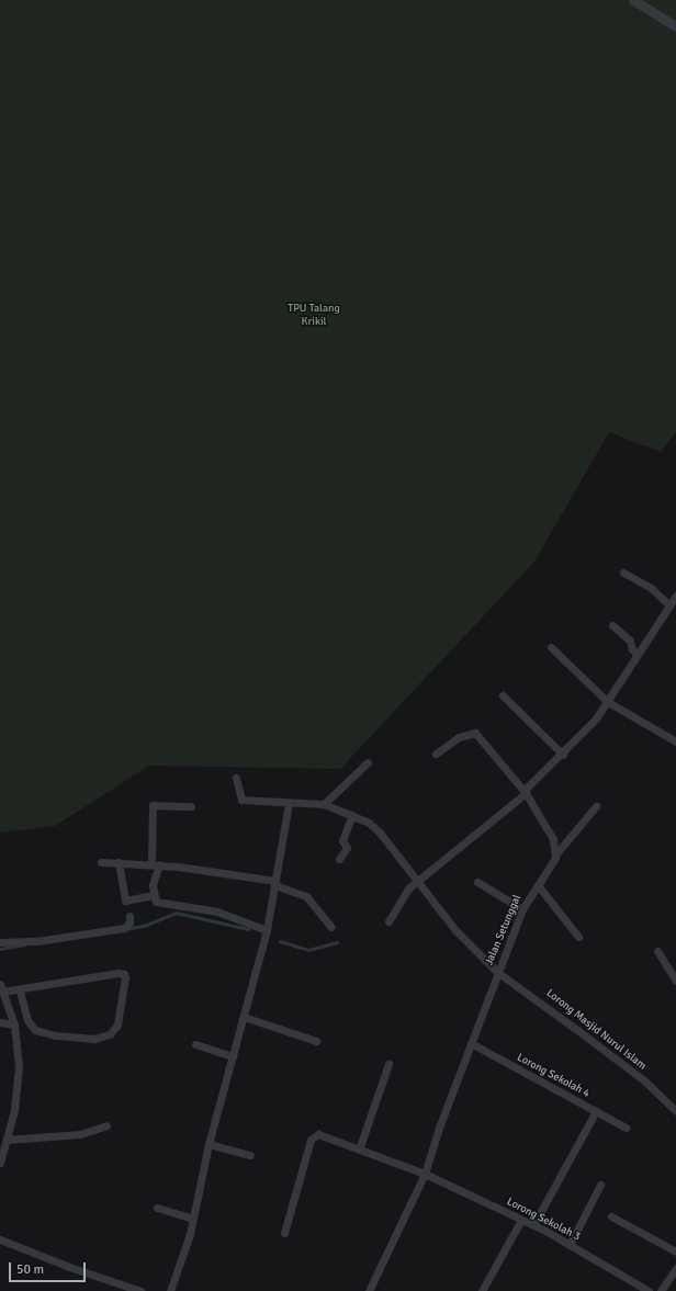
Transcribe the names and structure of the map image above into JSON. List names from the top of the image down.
{
  "streets": {
    "street": [
      "Jalan Setunggal",
      "Lorong Masjid Nurul Islam",
      "Lorong Sekolah 4",
      "Lorong Sekolah 3"
    ]
  },
  "crossings": [
    ["Jalan Setunggal", "Lorong Masjid Nurul Islam"],
    ["Jalan Setunggal", "Lorong Sekolah 4"],
    ["Jalan Setunggal", "Lorong Sekolah 3"]
  ],
  "parks": ["TPU Talang Krikil"],
  "scale_bar": "50 m"
}
